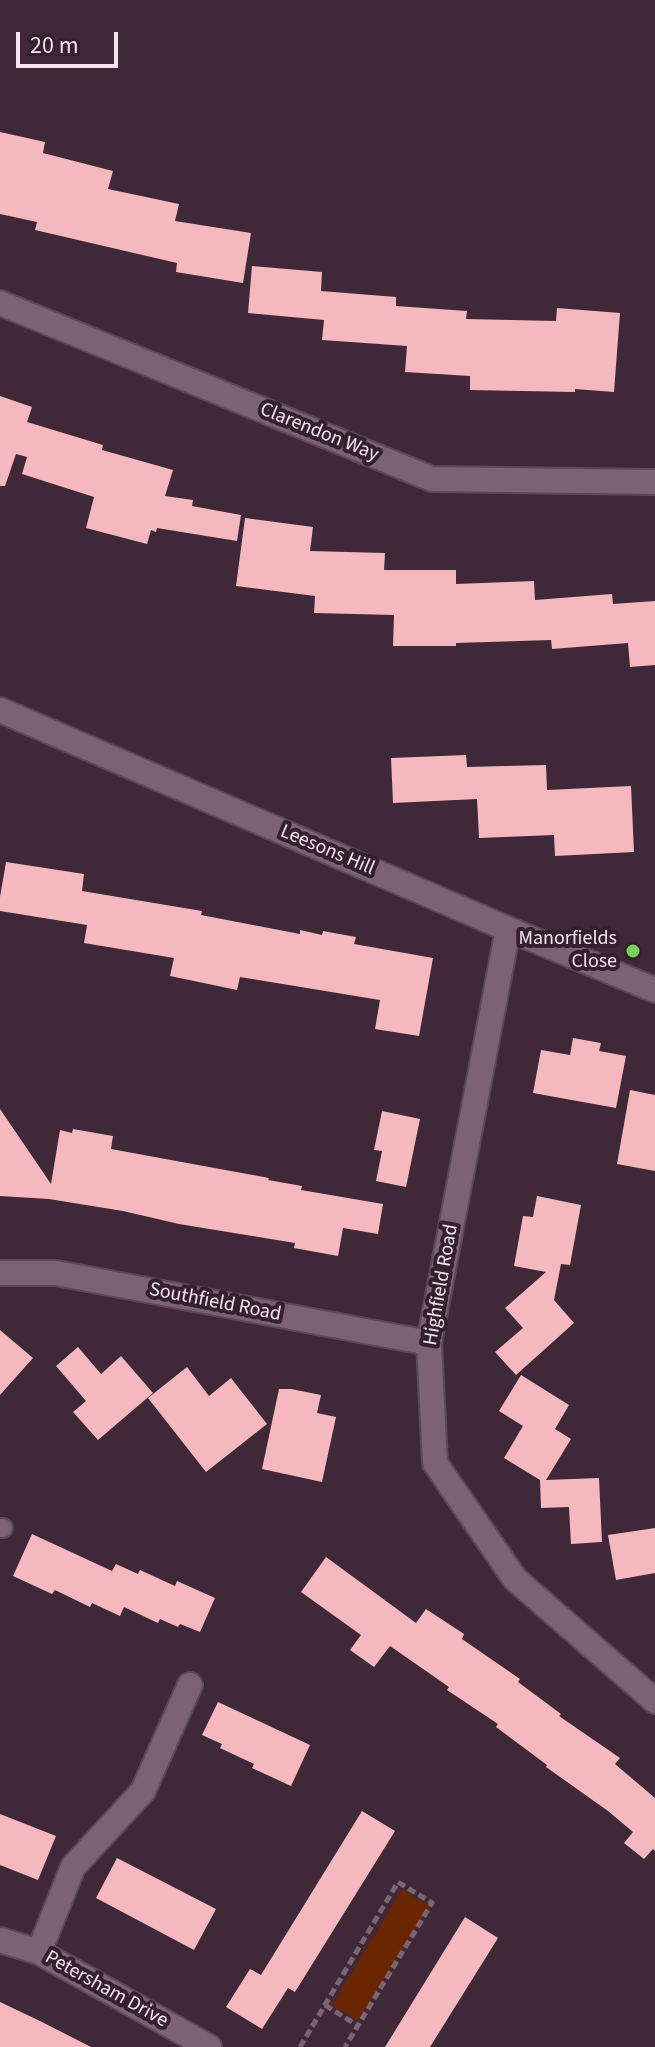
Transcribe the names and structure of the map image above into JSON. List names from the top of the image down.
{
  "streets": {
    "street": [
      "Clarendon Way",
      "Leesons Hill",
      "Highfield Road",
      "Southfield Road",
      "Petersham Drive"
    ]
  },
  "crossings": [
    ["Leesons Hill", "Highfield Road"],
    ["Highfield Road", "Southfield Road"]
  ],
  "places": ["Manorfields Close"],
  "scale_bar": "20 m"
}
